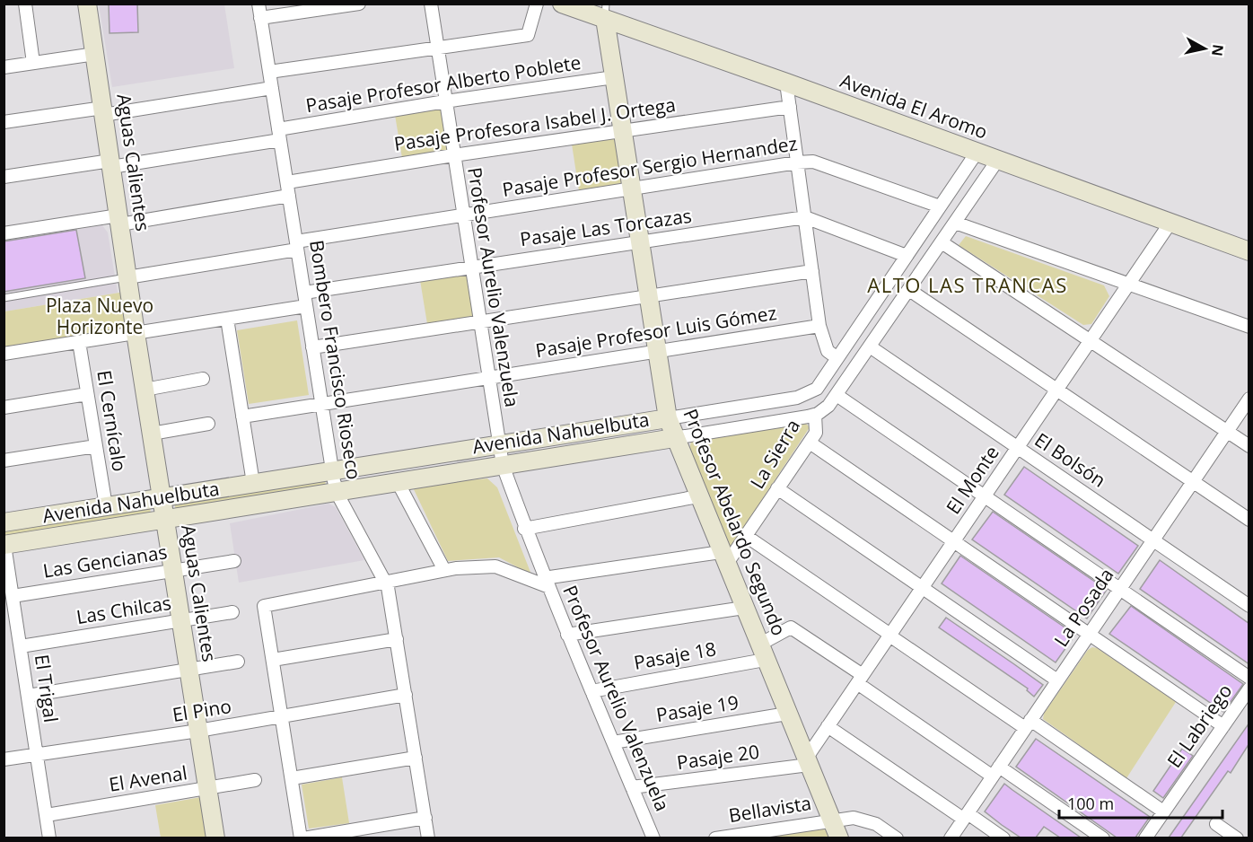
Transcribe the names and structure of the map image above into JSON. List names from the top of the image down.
{
  "streets": {
    "street": [
      "Pasaje Profesor Alberto Poblete",
      "Avenida El Aromo",
      "Pasaje Profesora Isabel J. Ortega",
      "Aguas Calientes",
      "Pasaje Profesor Sergio Hernandez",
      "Pasaje Las Torcazas",
      "Profesor Aurelio Valenzuela",
      "Pasaje Profesor Luis Gómez",
      "Bombero Francisco Rioseco",
      "El Cernícalo",
      "Avenida Nahuelbuta",
      "La Sierra",
      "El Bolsón",
      "El Monte",
      "Profesor Abelardo Segundo",
      "Las Gencianas",
      "La Posada",
      "Las Chilcas",
      "Pasaje 18",
      "El Trigal",
      "Pasaje 19",
      "El Pino",
      "El Labriego",
      "Pasaje 20",
      "El Avenal",
      "Bellavista"
    ]
  },
  "crossings": [
    ["Pasaje Profesor Alberto Poblete", "Aguas Calientes"],
    ["Pasaje Profesor Alberto Poblete", "Profesor Aurelio Valenzuela"],
    ["Pasaje Profesor Alberto Poblete", "Bombero Francisco Rioseco"],
    ["Pasaje Profesor Alberto Poblete", "Profesor Abelardo Segundo"],
    ["Avenida El Aromo", "Avenida Nahuelbuta"],
    ["Avenida El Aromo", "El Monte"],
    ["Avenida El Aromo", "Profesor Abelardo Segundo"],
    ["Pasaje Profesora Isabel J. Ortega", "Profesor Aurelio Valenzuela"],
    ["Pasaje Profesora Isabel J. Ortega", "Bombero Francisco Rioseco"],
    ["Pasaje Profesora Isabel J. Ortega", "Profesor Abelardo Segundo"],
    ["Aguas Calientes", "Pasaje Profesor Sergio Hernandez"],
    ["Aguas Calientes", "Avenida Nahuelbuta"],
    ["Aguas Calientes", "Las Gencianas"],
    ["Aguas Calientes", "Las Chilcas"],
    ["Aguas Calientes", "El Pino"],
    ["Aguas Calientes", "El Avenal"],
    ["Pasaje Profesor Sergio Hernandez", "Profesor Aurelio Valenzuela"],
    ["Pasaje Profesor Sergio Hernandez", "Bombero Francisco Rioseco"],
    ["Pasaje Profesor Sergio Hernandez", "Avenida Nahuelbuta"],
    ["Pasaje Profesor Sergio Hernandez", "Profesor Abelardo Segundo"],
    ["Pasaje Las Torcazas", "Profesor Aurelio Valenzuela"],
    ["Pasaje Las Torcazas", "Bombero Francisco Rioseco"],
    ["Pasaje Las Torcazas", "Avenida Nahuelbuta"],
    ["Pasaje Las Torcazas", "Profesor Abelardo Segundo"],
    ["Profesor Aurelio Valenzuela", "Pasaje Profesor Luis Gómez"],
    ["Profesor Aurelio Valenzuela", "Avenida Nahuelbuta"],
    ["Profesor Aurelio Valenzuela", "Pasaje 18"],
    ["Profesor Aurelio Valenzuela", "Pasaje 19"],
    ["Profesor Aurelio Valenzuela", "Pasaje 20"],
    ["Pasaje Profesor Luis Gómez", "Bombero Francisco Rioseco"],
    ["Pasaje Profesor Luis Gómez", "Profesor Abelardo Segundo"],
    ["Bombero Francisco Rioseco", "Avenida Nahuelbuta"],
    ["Bombero Francisco Rioseco", "El Pino"],
    ["El Cernícalo", "Avenida Nahuelbuta"],
    ["Avenida Nahuelbuta", "La Sierra"],
    ["Avenida Nahuelbuta", "Profesor Abelardo Segundo"],
    ["Avenida Nahuelbuta", "El Trigal"],
    ["La Sierra", "Profesor Abelardo Segundo"],
    ["El Bolsón", "El Monte"],
    ["El Bolsón", "La Posada"],
    ["El Monte", "Profesor Abelardo Segundo"],
    ["El Monte", "Pasaje 18"],
    ["El Monte", "Pasaje 20"],
    ["Profesor Abelardo Segundo", "Pasaje 18"],
    ["Profesor Abelardo Segundo", "Pasaje 19"],
    ["Profesor Abelardo Segundo", "Pasaje 20"],
    ["Profesor Abelardo Segundo", "Bellavista"],
    ["Las Gencianas", "El Trigal"],
    ["Las Chilcas", "El Trigal"],
    ["El Trigal", "El Pino"],
    ["El Trigal", "El Avenal"]
  ],
  "districts": ["ALTO LAS TRANCAS"],
  "parks": ["Plaza Nuevo Horizonte"],
  "scale_bar": "100 m",
  "north": "right"
}
